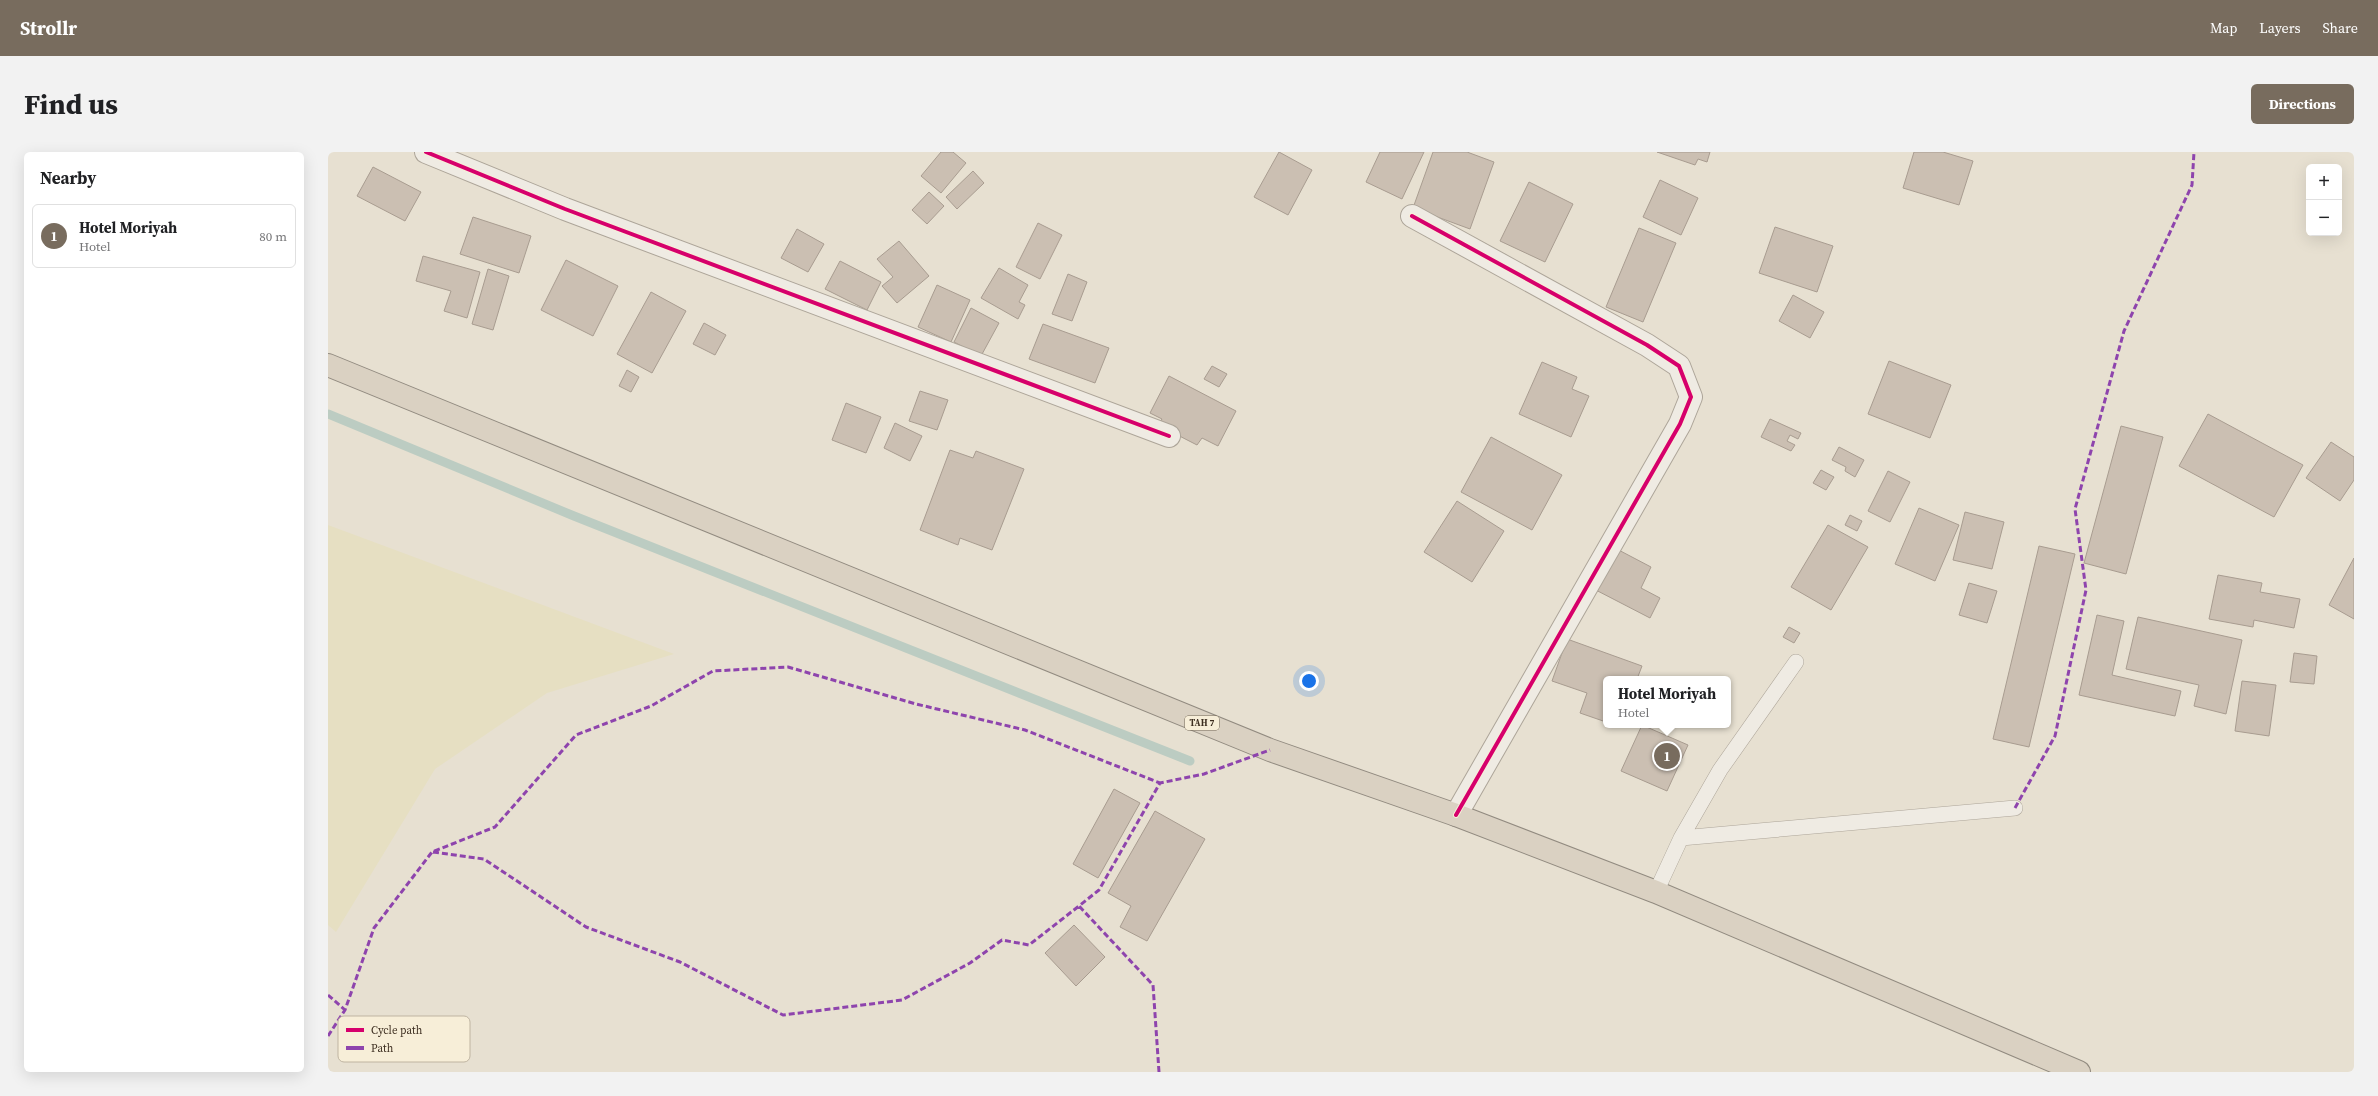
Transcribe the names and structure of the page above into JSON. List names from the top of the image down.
{
  "streets": {
    "highway": ["TAH 7"]
  },
  "legend": ["Cycle path", "Path"],
  "page": {
    "header": "Strollr",
    "nav": ["Map", "Layers", "Share"],
    "buttons": "Directions",
    "title": "Find us",
    "heading": "Nearby",
    "map_buttons": ["+", "−"],
    "list": [
      {
        "mark": "1",
        "name": "Hotel Moriyah",
        "note": "Hotel",
        "value": "80 m"
      }
    ],
    "popup": ["Hotel Moriyah", "Hotel"],
    "pins": "1"
  }
}
